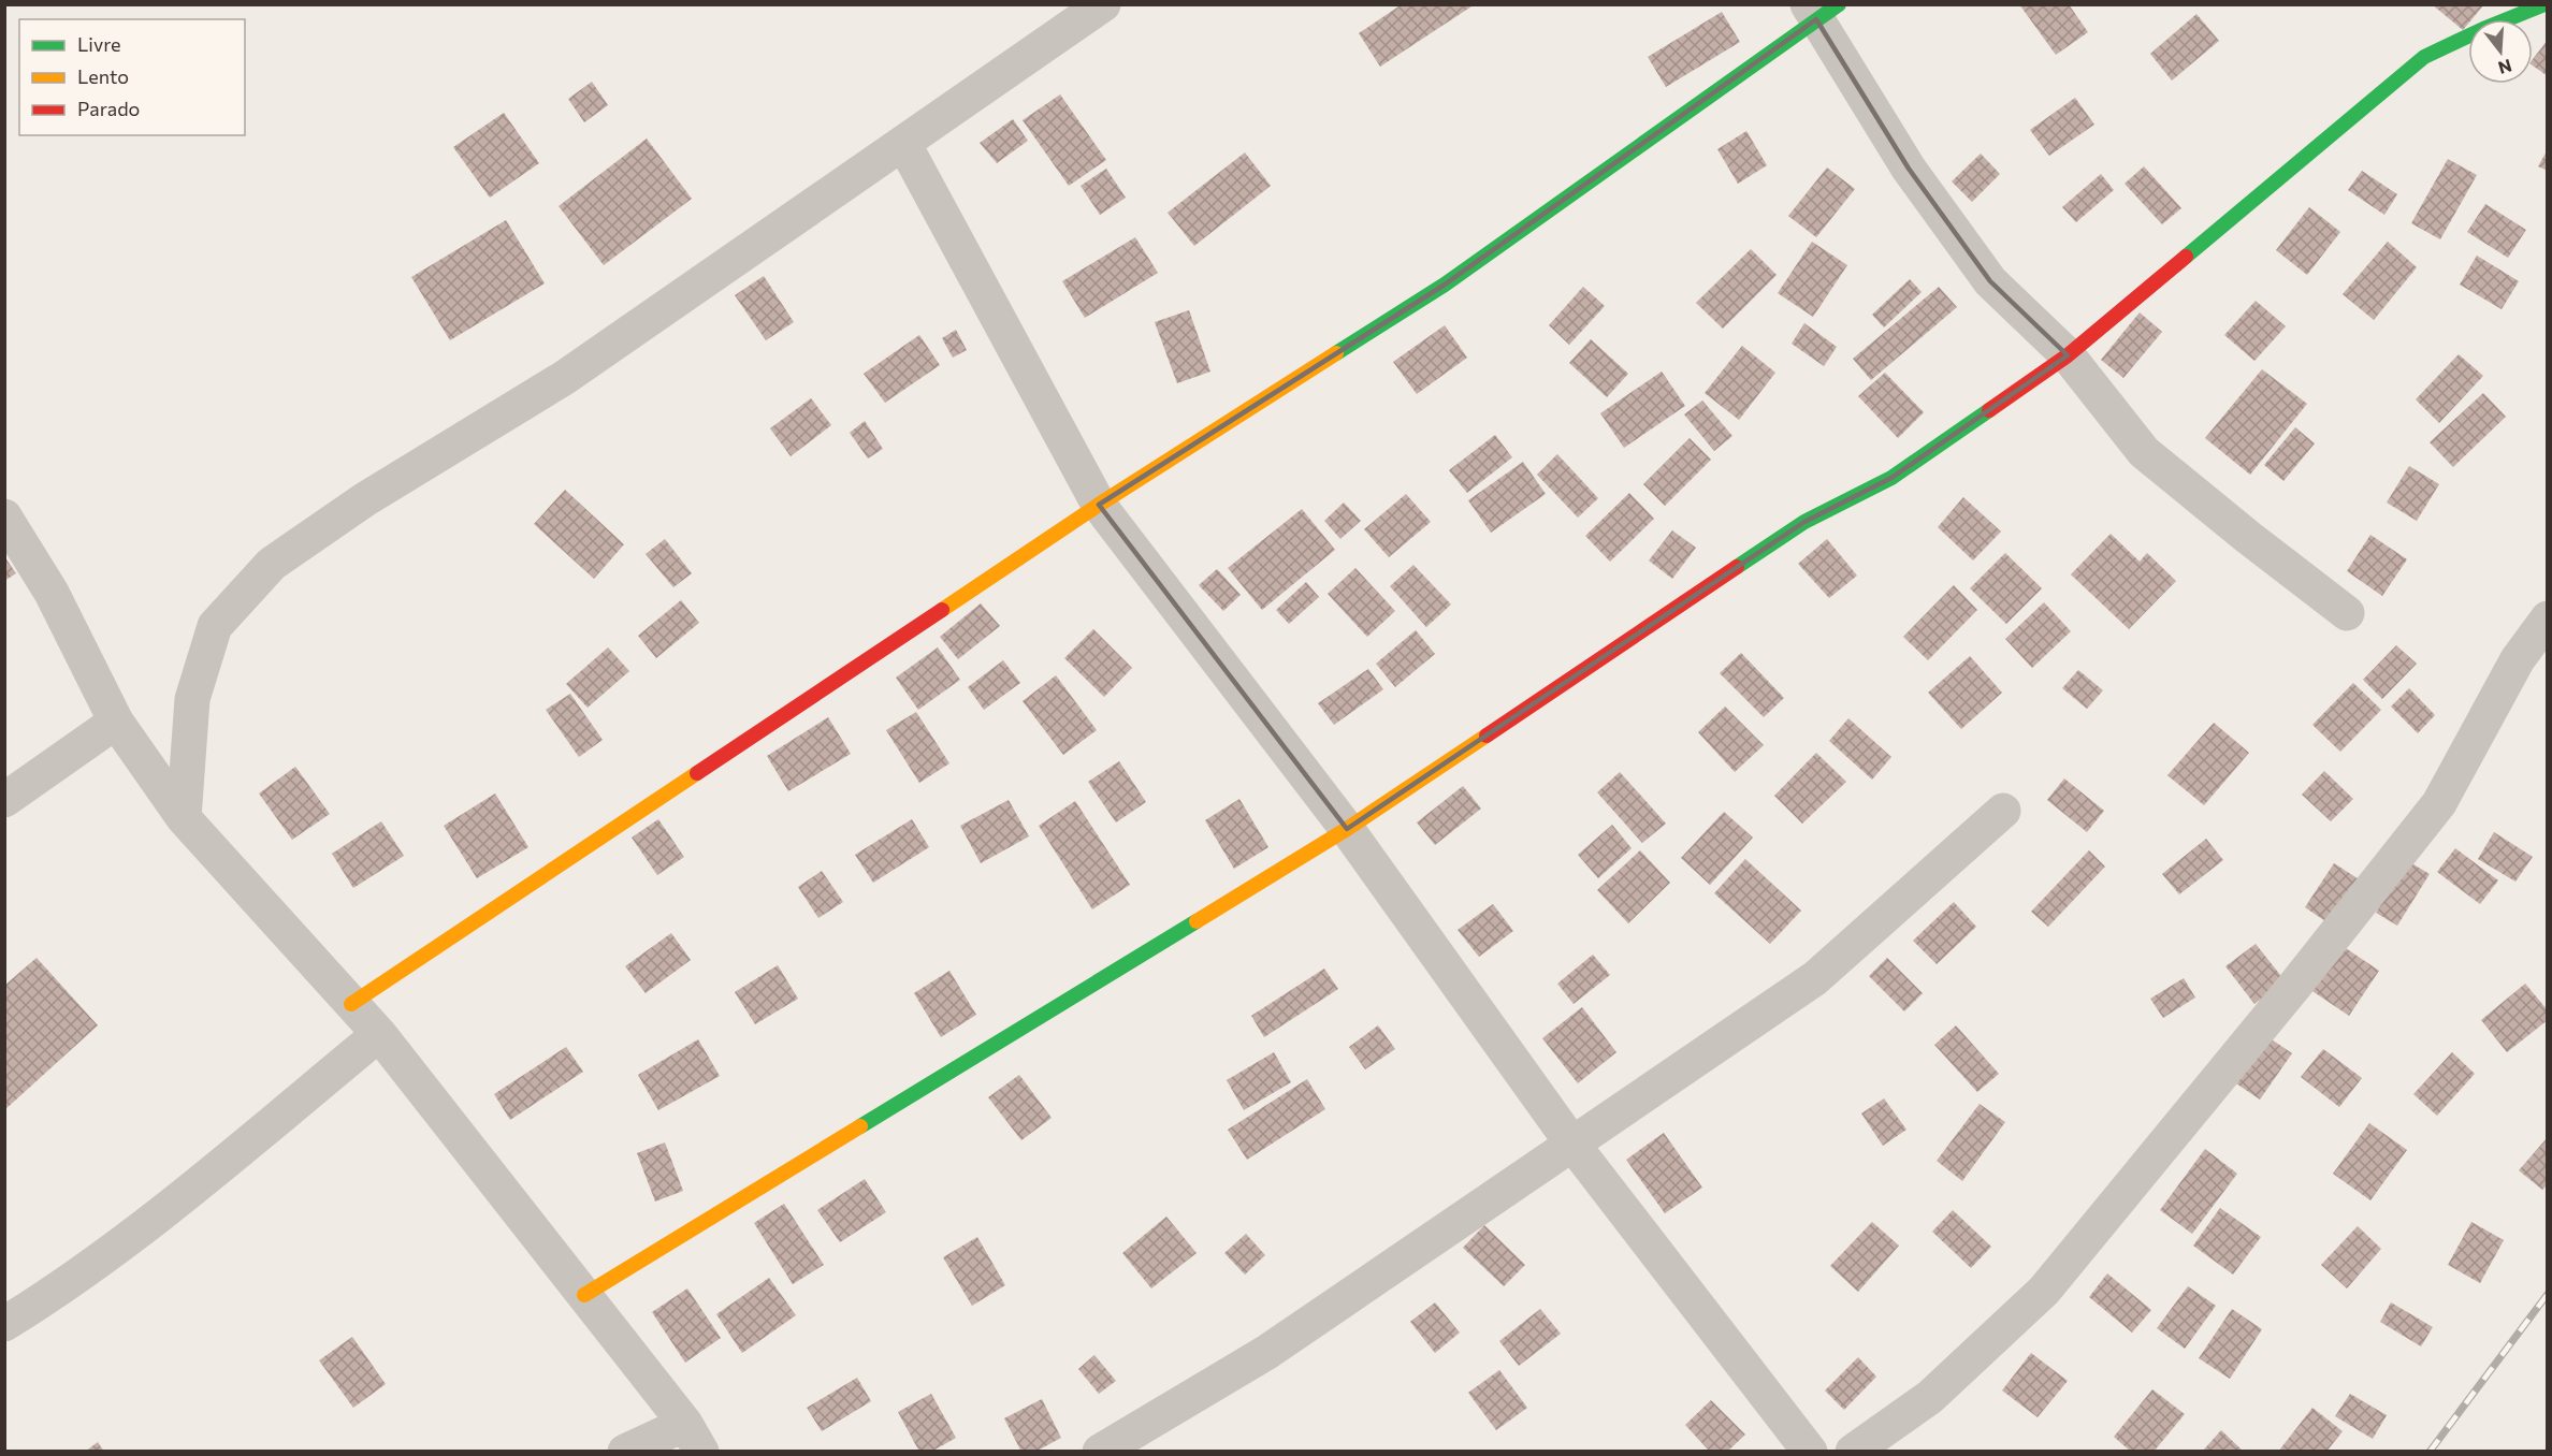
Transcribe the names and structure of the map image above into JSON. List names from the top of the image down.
{
  "legend": ["Livre", "Lento", "Parado"],
  "north": "bottom"
}
